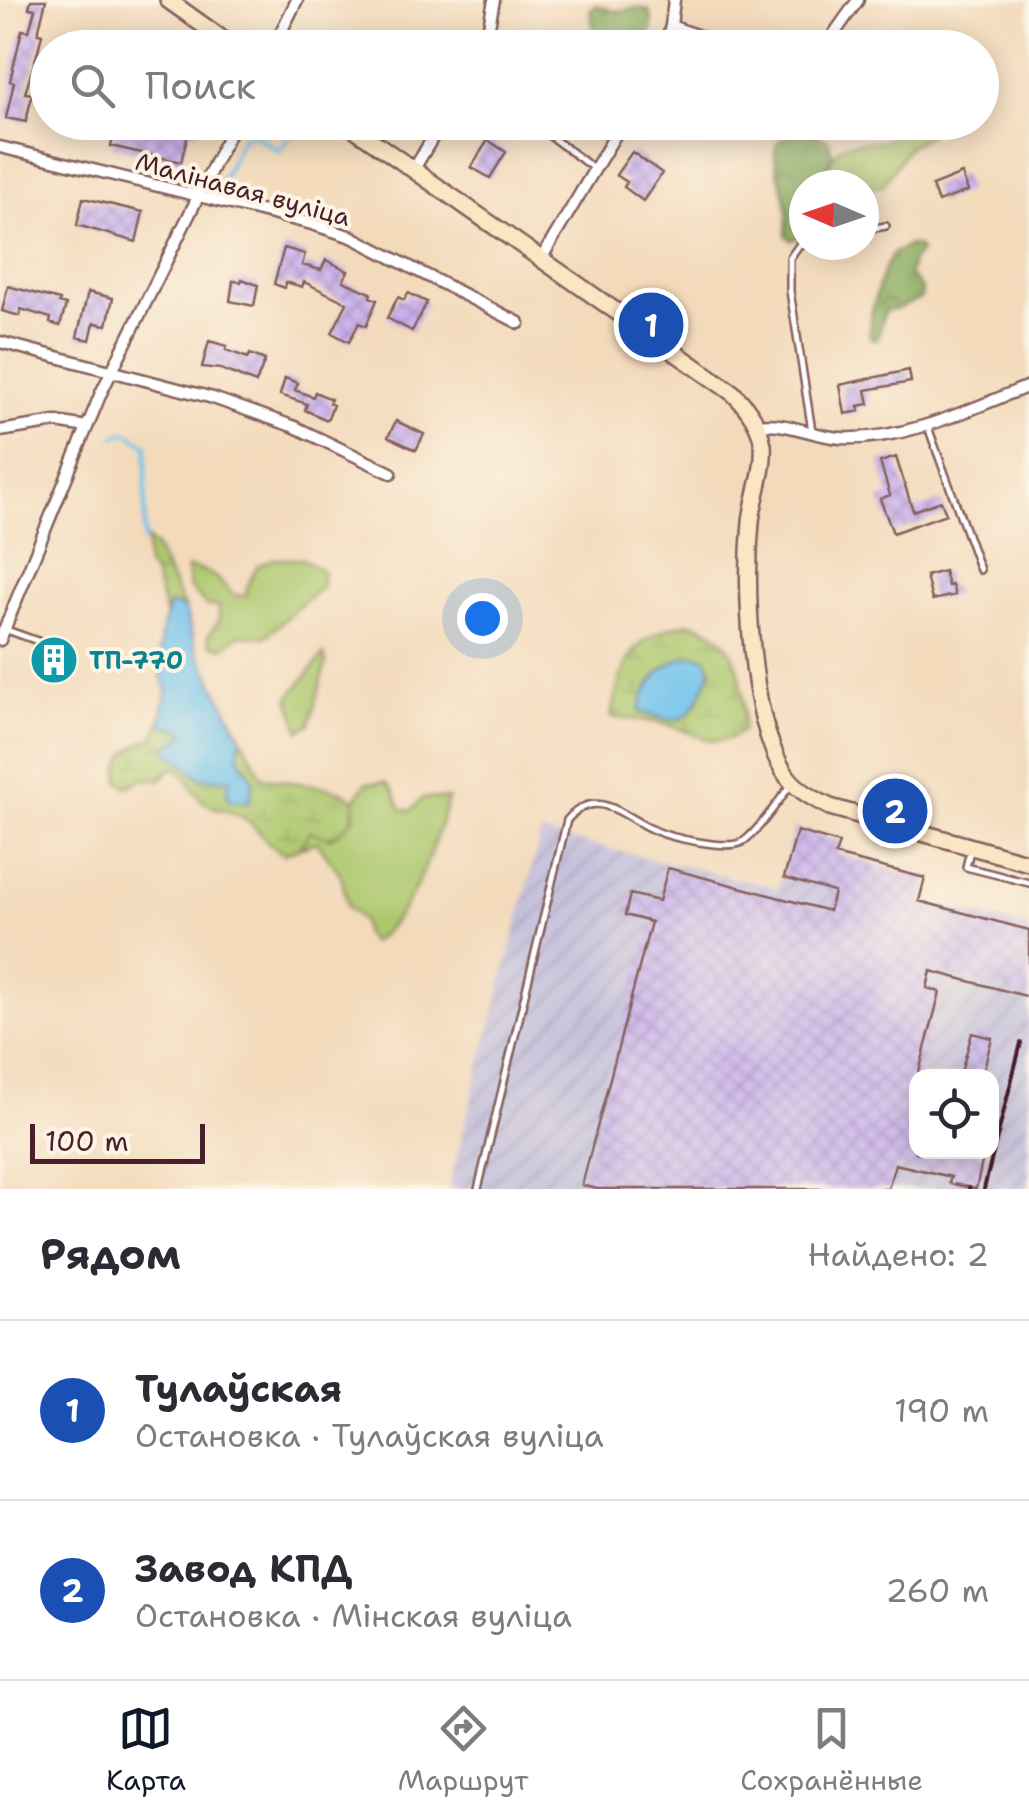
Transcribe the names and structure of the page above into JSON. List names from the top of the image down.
{
  "streets": {
    "street": ["Малінавая вуліца"]
  },
  "places": {
    "building": ["ТП-770"]
  },
  "scale_bar": "100 m",
  "north": "left",
  "page": {
    "search": "Поиск",
    "pins": ["1", "2"],
    "scale": "100 m",
    "heading": ["Рядом", "Найдено: 2"],
    "list": [
      {
        "mark": "1",
        "name": "Тулаўская",
        "note": "Остановка · Тулаўская вуліца",
        "value": "190 m"
      },
      {
        "mark": "2",
        "name": "Завод КПД",
        "note": "Остановка · Мінская вуліца",
        "value": "260 m"
      }
    ],
    "nav": ["Карта", "Маршрут", "Сохранённые"]
  }
}
